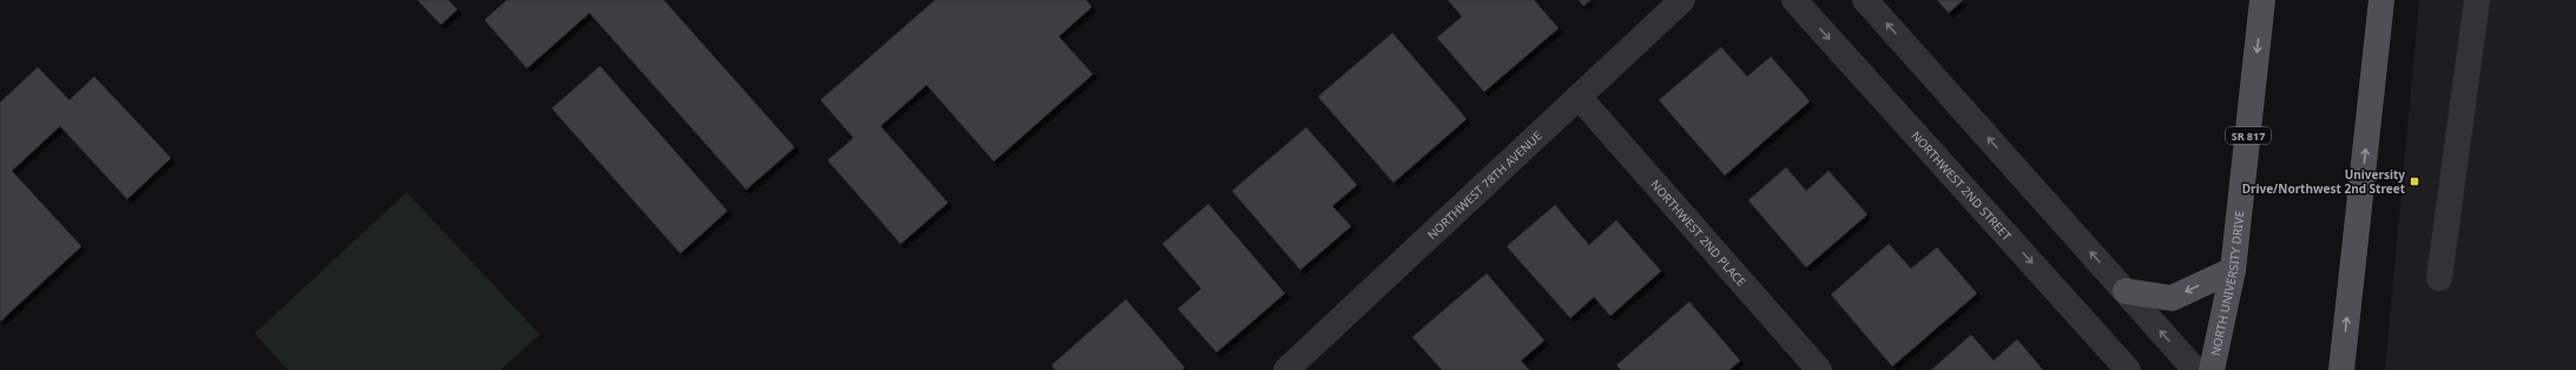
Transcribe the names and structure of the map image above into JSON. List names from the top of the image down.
{
  "streets": {
    "main road": ["SR 817", "NORTH UNIVERSITY DRIVE"],
    "street": ["NORTHWEST 78TH AVENUE", "NORTHWEST 2ND STREET", "NORTHWEST 2ND PLACE"]
  },
  "crossings": [
    ["NORTHWEST 78TH AVENUE", "NORTHWEST 2ND PLACE"]
  ],
  "places": {
    "transit": ["University Drive/Northwest 2nd Street"]
  }
}
